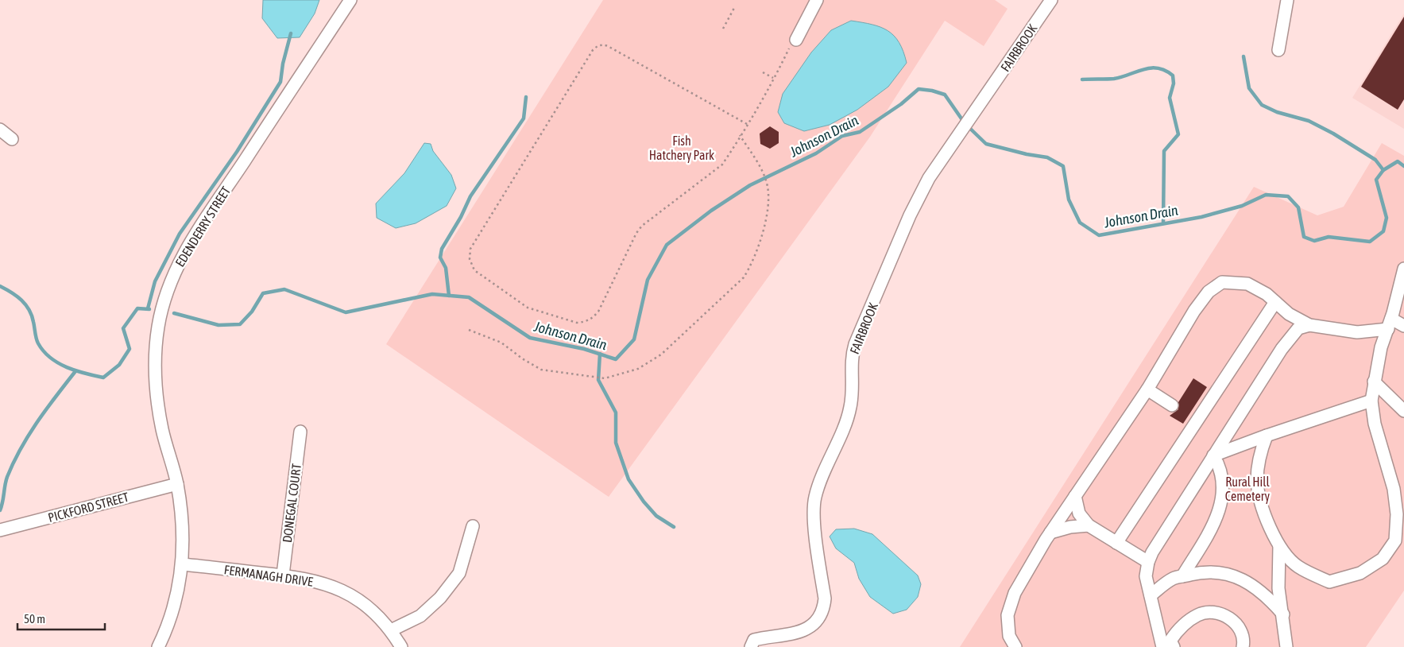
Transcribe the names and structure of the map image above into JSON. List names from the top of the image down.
{
  "streets": {
    "street": [
      "FAIRBROOK",
      "EDENDERRY STREET",
      "DONEGAL COURT",
      "PICKFORD STREET",
      "FERMANAGH DRIVE"
    ]
  },
  "crossings": [
    ["EDENDERRY STREET", "PICKFORD STREET"],
    ["EDENDERRY STREET", "FERMANAGH DRIVE"],
    ["DONEGAL COURT", "FERMANAGH DRIVE"]
  ],
  "water": ["Johnson Drain"],
  "parks": ["Fish Hatchery Park", "Rural Hill Cemetery"],
  "scale_bar": "50 m"
}
